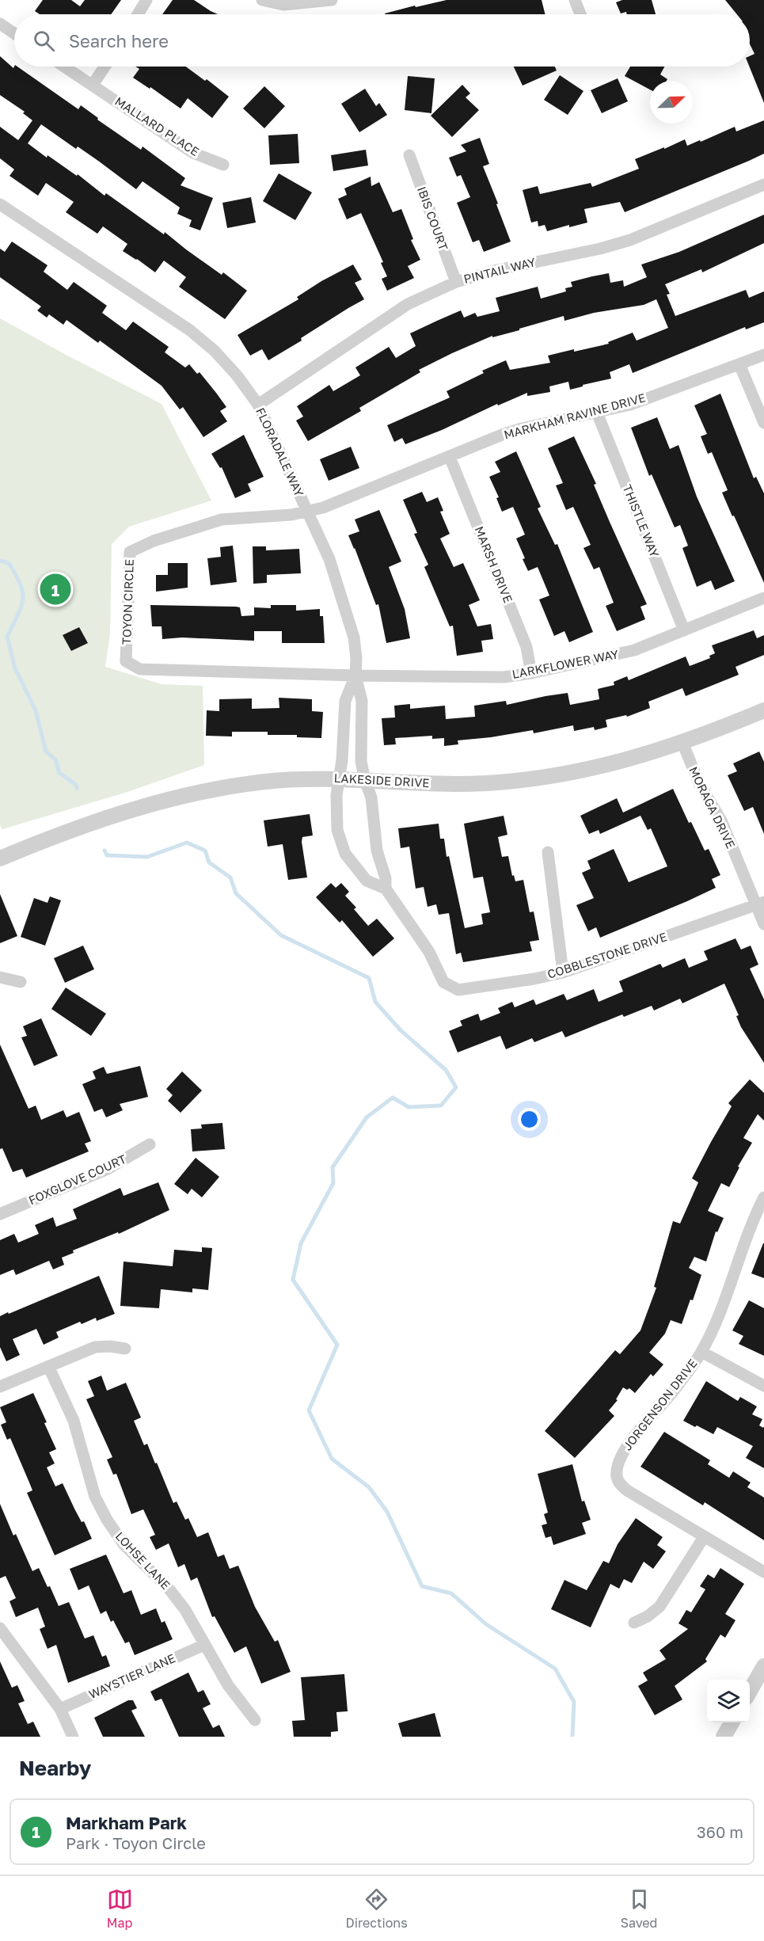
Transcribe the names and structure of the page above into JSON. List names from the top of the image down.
{
  "streets": {
    "street": [
      "MALLARD PLACE",
      "IBIS COURT",
      "PINTAIL WAY",
      "MARKHAM RAVINE DRIVE",
      "FLORADALE WAY",
      "THISTLE WAY",
      "MARSH DRIVE",
      "TOYON CIRCLE",
      "LARKFLOWER WAY",
      "LAKESIDE DRIVE",
      "MORAGA DRIVE",
      "COBBLESTONE DRIVE",
      "FOXGLOVE COURT",
      "JORGENSON DRIVE",
      "LOHSE LANE",
      "WAYSTIER LANE"
    ]
  },
  "crossings": [
    ["IBIS COURT", "PINTAIL WAY"],
    ["PINTAIL WAY", "FLORADALE WAY"],
    ["MARKHAM RAVINE DRIVE", "FLORADALE WAY"],
    ["MARKHAM RAVINE DRIVE", "THISTLE WAY"],
    ["MARKHAM RAVINE DRIVE", "MARSH DRIVE"],
    ["MARKHAM RAVINE DRIVE", "TOYON CIRCLE"],
    ["FLORADALE WAY", "TOYON CIRCLE"],
    ["FLORADALE WAY", "LARKFLOWER WAY"],
    ["FLORADALE WAY", "LAKESIDE DRIVE"],
    ["FLORADALE WAY", "COBBLESTONE DRIVE"],
    ["THISTLE WAY", "LARKFLOWER WAY"],
    ["MARSH DRIVE", "LARKFLOWER WAY"],
    ["TOYON CIRCLE", "LARKFLOWER WAY"],
    ["LAKESIDE DRIVE", "MORAGA DRIVE"],
    ["LAKESIDE DRIVE", "COBBLESTONE DRIVE"],
    ["MORAGA DRIVE", "COBBLESTONE DRIVE"],
    ["LOHSE LANE", "WAYSTIER LANE"]
  ],
  "north": "top right",
  "page": {
    "search": "Search here",
    "pins": "1",
    "heading": "Nearby",
    "list": [
      {
        "mark": "1",
        "name": "Markham Park",
        "note": "Park · Toyon Circle",
        "value": "360 m"
      }
    ],
    "nav": ["Map", "Directions", "Saved"]
  }
}
